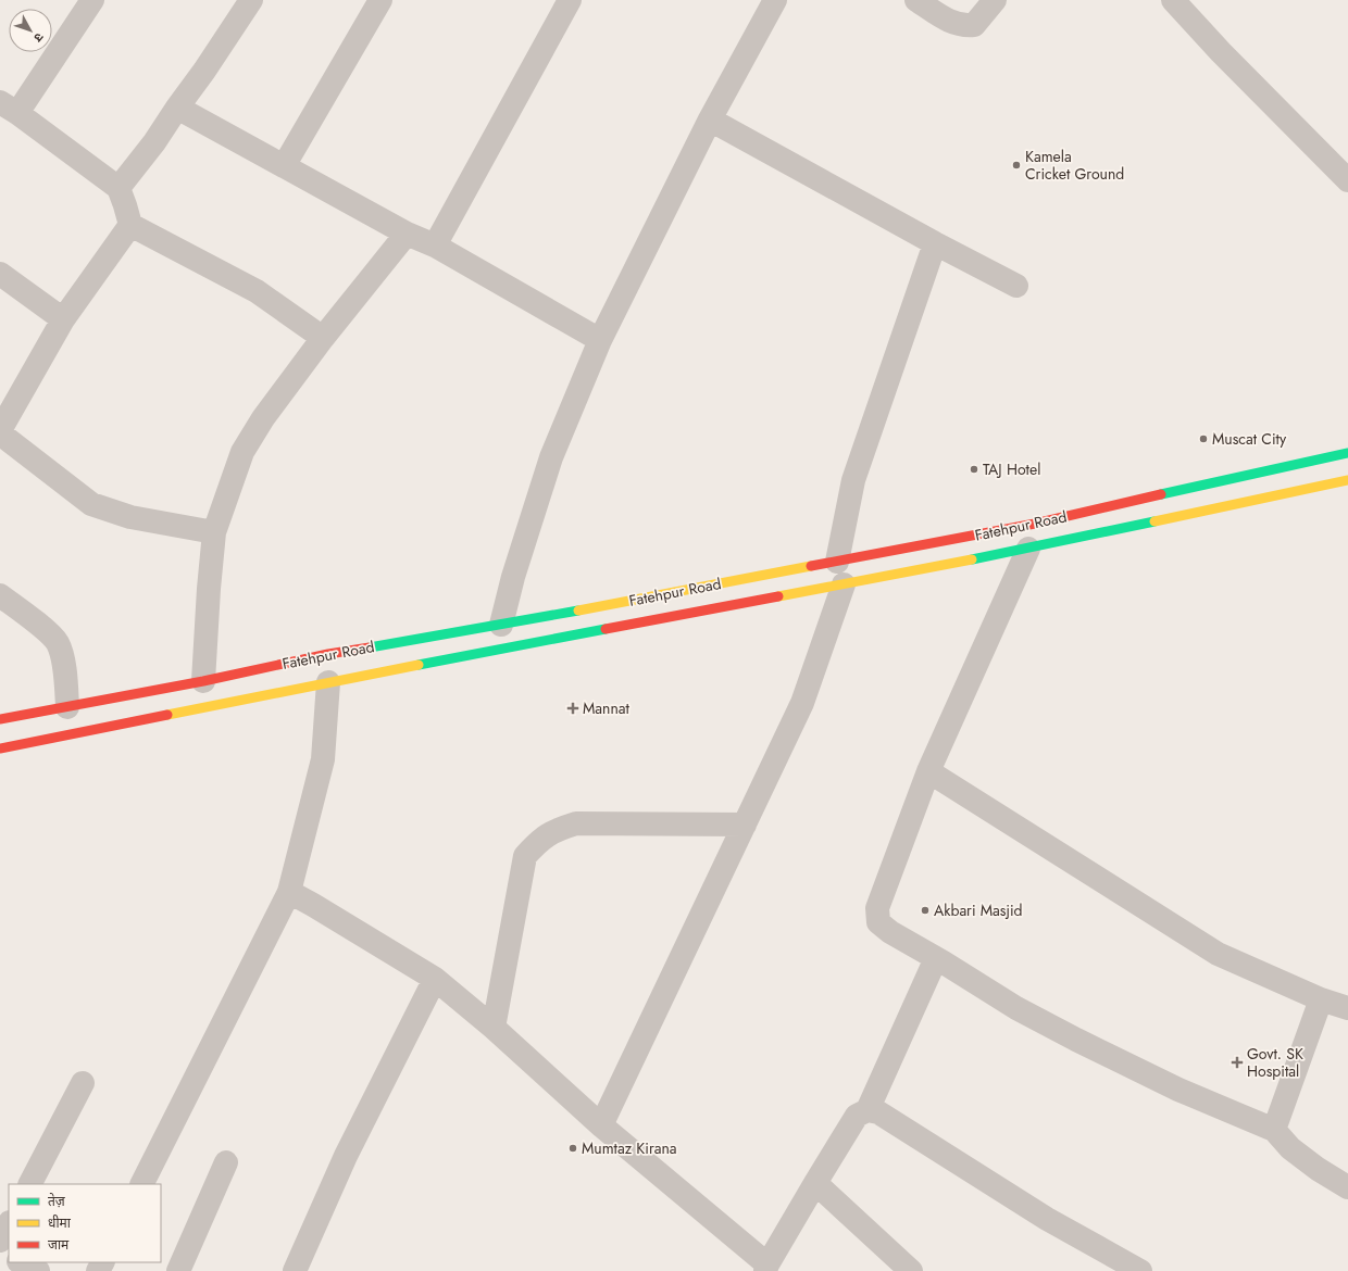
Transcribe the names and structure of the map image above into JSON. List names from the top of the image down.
{
  "streets": {
    "street": ["Fatehpur Road"]
  },
  "places": {
    "other": [
      "Kamela Cricket Ground",
      "Muscat City",
      "TAJ Hotel",
      "Akbari Masjid",
      "Mumtaz Kirana"
    ],
    "health": ["Mannat", "Govt. SK Hospital"]
  },
  "legend": ["तेज़", "धीमा", "जाम"],
  "north": "bottom right"
}
